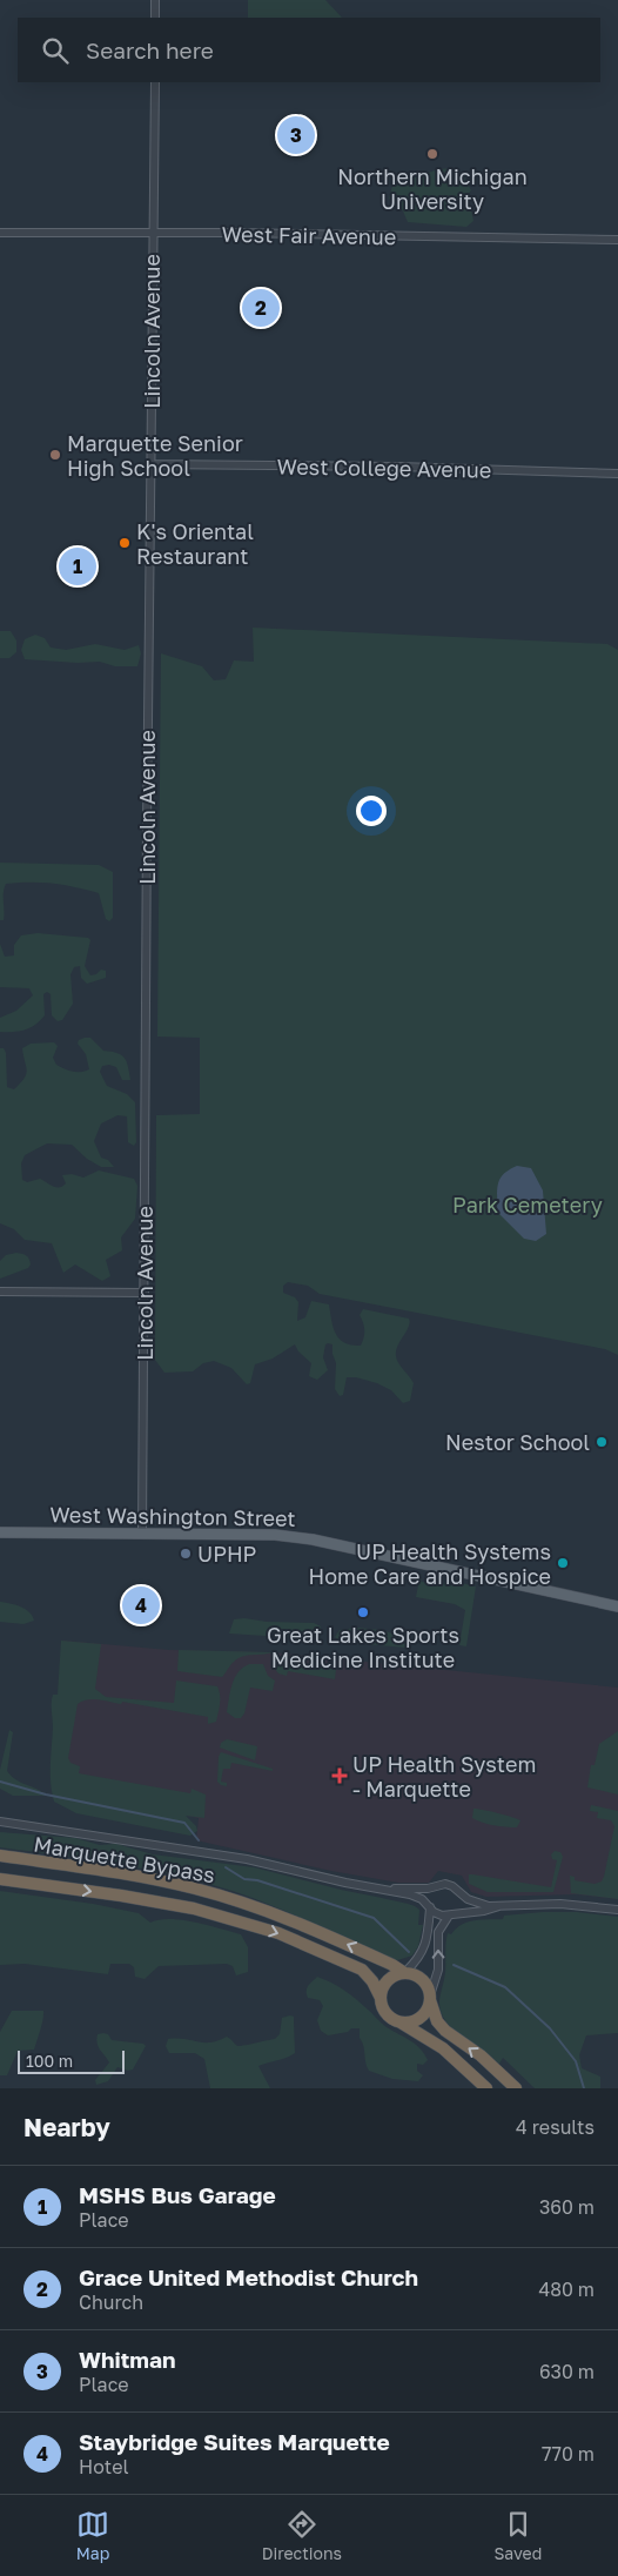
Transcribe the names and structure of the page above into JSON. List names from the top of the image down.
{
  "streets": {
    "highway": ["Marquette Bypass"],
    "main road": ["West Washington Street"],
    "street": ["West Fair Avenue", "Lincoln Avenue", "West College Avenue"]
  },
  "crossings": [
    ["West Fair Avenue", "Lincoln Avenue"],
    ["Lincoln Avenue", "West College Avenue"],
    ["Lincoln Avenue", "West Washington Street"]
  ],
  "parks": ["Park Cemetery"],
  "places": {
    "other": [
      "Northern Michigan University",
      "Marquette Senior High School",
      "K's Oriental Restaurant",
      "Nestor School",
      "UPHP",
      "UP Health Systems Home Care and Hospice",
      "Great Lakes Sports Medicine Institute"
    ],
    "health": ["UP Health System - Marquette"]
  },
  "scale_bar": "100 m",
  "page": {
    "search": "Search here",
    "pins": [
      "3",
      "2",
      "1",
      "4"
    ],
    "scale": "100 m",
    "heading": ["Nearby", "4 results"],
    "list": [
      {
        "mark": "1",
        "name": "MSHS Bus Garage",
        "note": "Place",
        "value": "360 m"
      },
      {
        "mark": "2",
        "name": "Grace United Methodist Church",
        "note": "Church",
        "value": "480 m"
      },
      {
        "mark": "3",
        "name": "Whitman",
        "note": "Place",
        "value": "630 m"
      },
      {
        "mark": "4",
        "name": "Staybridge Suites Marquette",
        "note": "Hotel",
        "value": "770 m"
      }
    ],
    "nav": ["Map", "Directions", "Saved"]
  }
}
